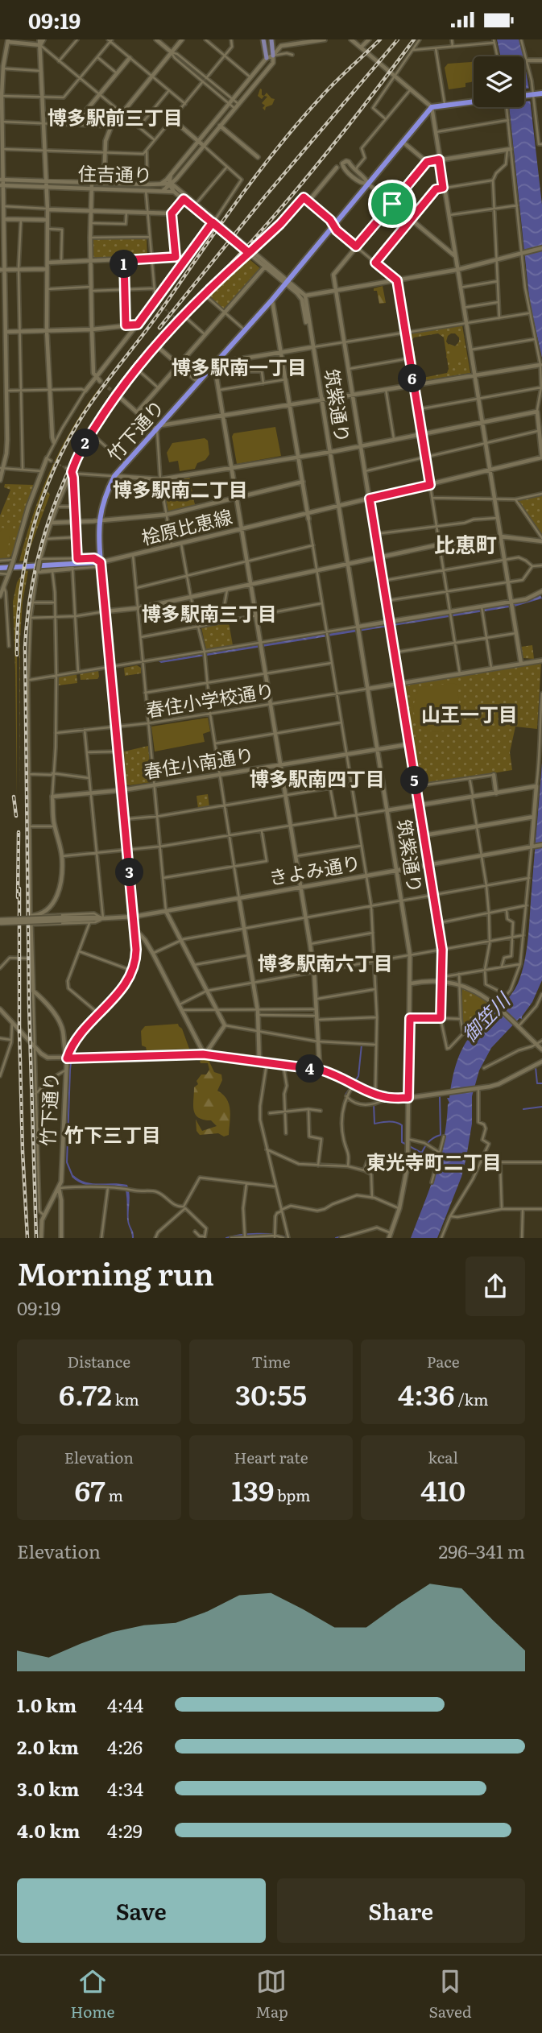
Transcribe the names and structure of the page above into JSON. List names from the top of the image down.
{
  "streets": {
    "highway": ["竹下通り"],
    "street": [
      "住吉通り",
      "筑紫通り",
      "桧原比恵線",
      "春住小学校通り",
      "春住小南通り",
      "きよみ通り"
    ]
  },
  "crossings": [
    ["住吉通り", "筑紫通り"],
    ["筑紫通り", "竹下通り"],
    ["筑紫通り", "桧原比恵線"],
    ["筑紫通り", "春住小学校通り"],
    ["筑紫通り", "春住小南通り"],
    ["筑紫通り", "きよみ通り"],
    ["竹下通り", "桧原比恵線"],
    ["竹下通り", "春住小学校通り"],
    ["竹下通り", "春住小南通り"],
    ["竹下通り", "きよみ通り"]
  ],
  "districts": [
    "博多駅前三丁目",
    "博多駅南一丁目",
    "博多駅南二丁目",
    "比恵町",
    "博多駅南三丁目",
    "山王一丁目",
    "博多駅南四丁目",
    "博多駅南六丁目",
    "竹下三丁目",
    "東光寺町二丁目"
  ],
  "water": ["御笠川"],
  "page": {
    "status": "09:19",
    "pins": [
      "1",
      "6",
      "2",
      "5",
      "3",
      "4"
    ],
    "heading": ["Morning run", "09:19"],
    "stats": [
      ["Distance", "6.72 km"],
      ["Time", "30:55"],
      ["Pace", "4:36 /km"],
      ["Elevation", "67 m"],
      ["Heart rate", "139 bpm"],
      ["kcal", "410"]
    ],
    "chart": ["Elevation", "296–341 m"],
    "list": [
      {
        "name": "1.0 km",
        "note": "4:44"
      },
      {
        "name": "2.0 km",
        "note": "4:26"
      },
      {
        "name": "3.0 km",
        "note": "4:34"
      },
      {
        "name": "4.0 km",
        "note": "4:29"
      }
    ],
    "buttons": ["Save", "Share"],
    "tabs": ["Home", "Map", "Saved"]
  }
}
